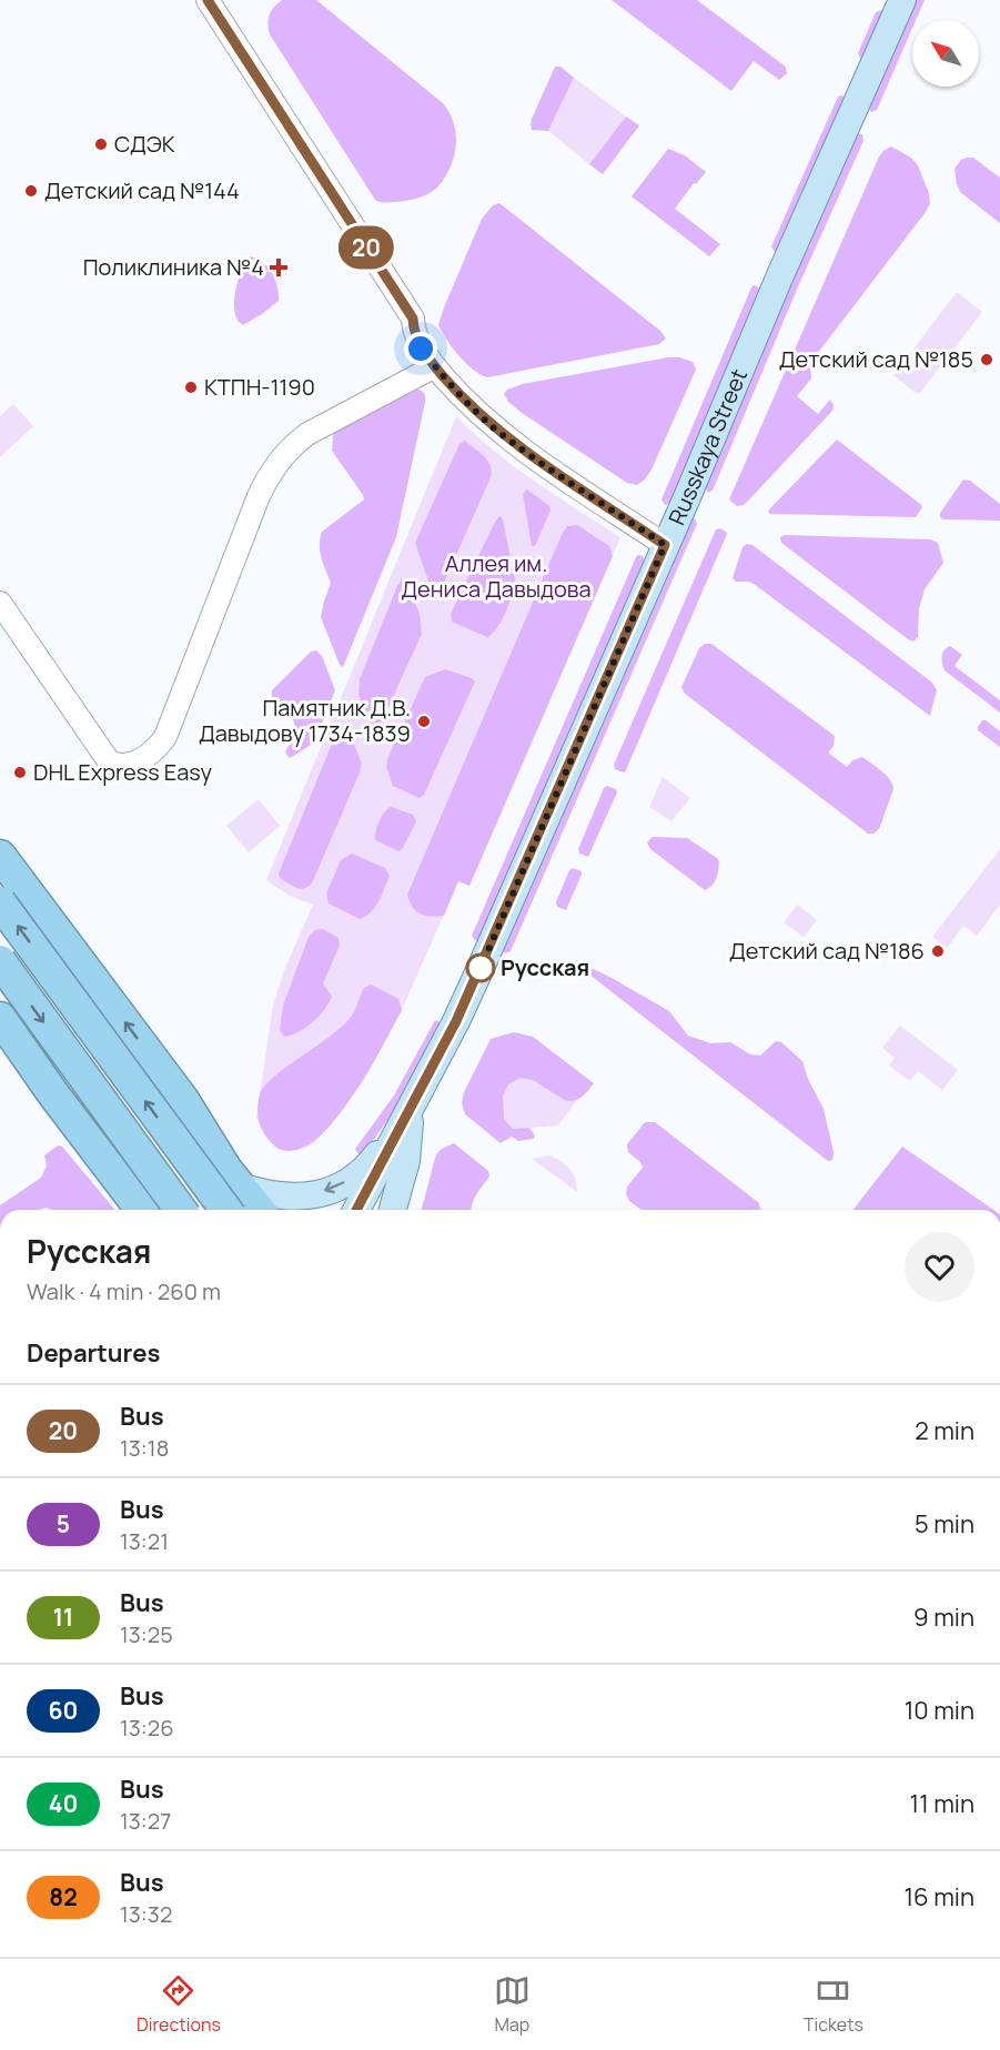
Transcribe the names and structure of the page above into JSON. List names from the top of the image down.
{
  "streets": {
    "main road": ["Russkaya Street"]
  },
  "parks": ["Аллея им. Дениса Давыдова"],
  "places": {
    "other": [
      "СДЭК",
      "Детский сад №144",
      "Детский сад №185",
      "КТПН-1190",
      "Памятник Д.В. Давыдову 1734-1839",
      "DHL Express Easy",
      "Детский сад №186",
      "Русская"
    ],
    "health": ["Поликлиника №4"]
  },
  "lines": ["bus line 20"],
  "north": "top left",
  "page": {
    "on_map": "20",
    "heading": [
      ["Русская", "Walk · 4 min · 260 m"],
      "Departures"
    ],
    "list": [
      {
        "mark": "20",
        "name": "Bus",
        "note": "13:18",
        "value": "2 min"
      },
      {
        "mark": "5",
        "name": "Bus",
        "note": "13:21",
        "value": "5 min"
      },
      {
        "mark": "11",
        "name": "Bus",
        "note": "13:25",
        "value": "9 min"
      },
      {
        "mark": "60",
        "name": "Bus",
        "note": "13:26",
        "value": "10 min"
      },
      {
        "mark": "40",
        "name": "Bus",
        "note": "13:27",
        "value": "11 min"
      },
      {
        "mark": "82",
        "name": "Bus",
        "note": "13:32",
        "value": "16 min"
      }
    ],
    "tabs": ["Directions", "Map", "Tickets"]
  }
}
